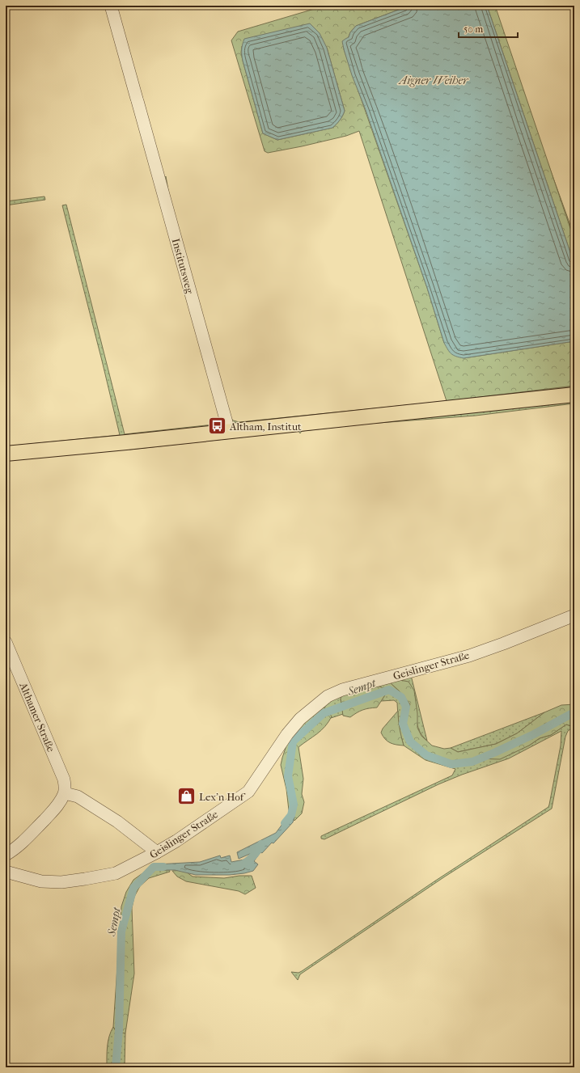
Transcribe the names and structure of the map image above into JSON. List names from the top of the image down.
{
  "streets": {
    "street": ["Institutsweg", "Geislinger Straße", "Althamer Straße"]
  },
  "water": ["Aigner Weiher", "Sempt"],
  "places": {
    "bus stop": ["Altham, Institut"],
    "shop": ["Lex'n Hof"]
  },
  "scale_bar": "50 m"
}
